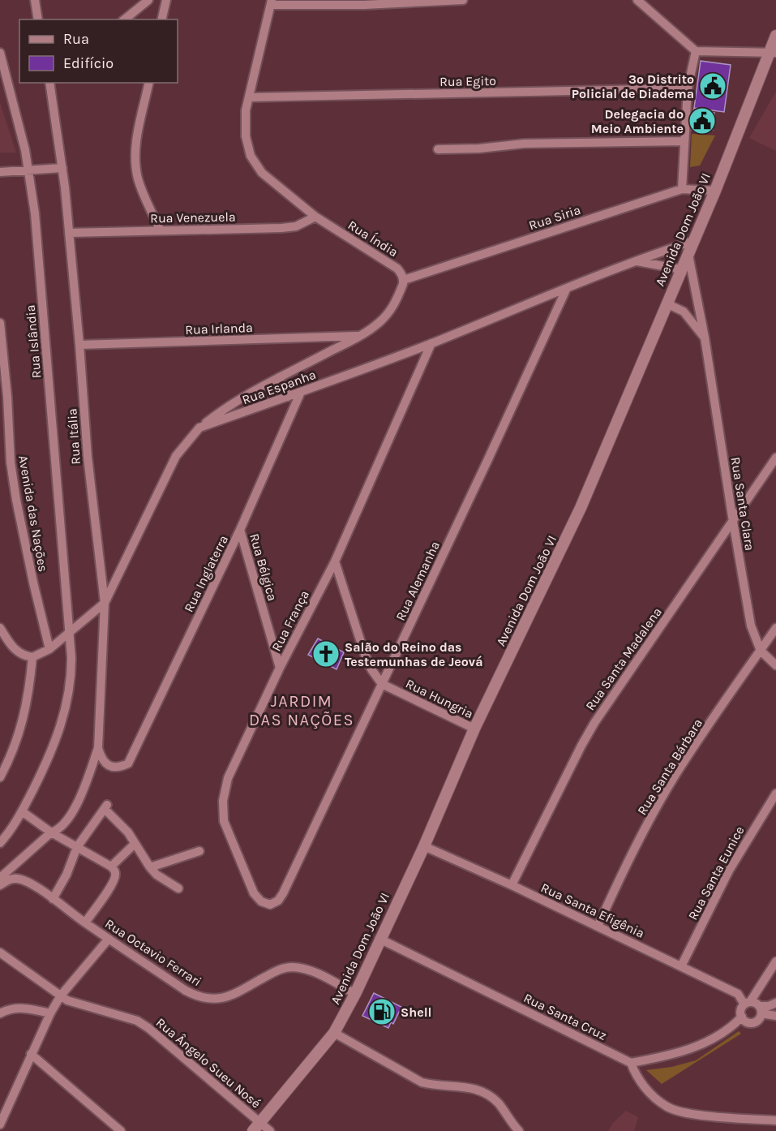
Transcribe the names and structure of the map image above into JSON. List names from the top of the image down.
{
  "streets": {
    "street": [
      "Rua Egito",
      "Rua Venezuela",
      "Rua Siria",
      "Avenida Dom João VI",
      "Rua Índia",
      "Rua Irlanda",
      "Rua Islândia",
      "Rua Espanha",
      "Rua Itália",
      "Rua Santa Clara",
      "Avenida das Nações",
      "Rua Bélgica",
      "Rua Inglaterra",
      "Rua Alemanha",
      "Rua França",
      "Rua Santa Madalena",
      "Rua Hungria",
      "Rua Santa Bárbara",
      "Rua Santa Eunice",
      "Rua Santa Efigênia",
      "Rua Octavio Ferrari",
      "Rua Santa Cruz",
      "Rua Ângelo Sueu Nosé"
    ]
  },
  "crossings": [
    ["Rua Egito", "Rua Índia"],
    ["Rua Venezuela", "Rua Índia"],
    ["Rua Venezuela", "Rua Itália"],
    ["Rua Siria", "Avenida Dom João VI"],
    ["Rua Siria", "Rua Índia"],
    ["Avenida Dom João VI", "Rua Espanha"],
    ["Avenida Dom João VI", "Rua Santa Clara"],
    ["Avenida Dom João VI", "Rua Hungria"],
    ["Avenida Dom João VI", "Rua Santa Efigênia"],
    ["Avenida Dom João VI", "Rua Octavio Ferrari"],
    ["Avenida Dom João VI", "Rua Santa Cruz"],
    ["Avenida Dom João VI", "Rua Ângelo Sueu Nosé"],
    ["Rua Irlanda", "Rua Itália"],
    ["Rua Espanha", "Rua Inglaterra"],
    ["Rua Espanha", "Rua Alemanha"],
    ["Rua Espanha", "Rua França"],
    ["Rua Itália", "Rua Inglaterra"],
    ["Rua Santa Clara", "Rua Santa Madalena"],
    ["Rua Santa Clara", "Rua Santa Bárbara"],
    ["Rua Bélgica", "Rua Inglaterra"],
    ["Rua Bélgica", "Rua França"],
    ["Rua Alemanha", "Rua França"],
    ["Rua Alemanha", "Rua Hungria"],
    ["Rua Santa Madalena", "Rua Santa Efigênia"],
    ["Rua Santa Bárbara", "Rua Santa Efigênia"],
    ["Rua Santa Eunice", "Rua Santa Efigênia"]
  ],
  "districts": ["JARDIM DAS NAÇÕES"],
  "places": {
    "public building": ["3º Distrito Policial de Diadema", "Delegacia do Meio Ambiente"],
    "church": ["Salão do Reino das Testemunhas de Jeová"],
    "fuel station": ["Shell"]
  },
  "legend": ["Rua", "Edifício"]
}
